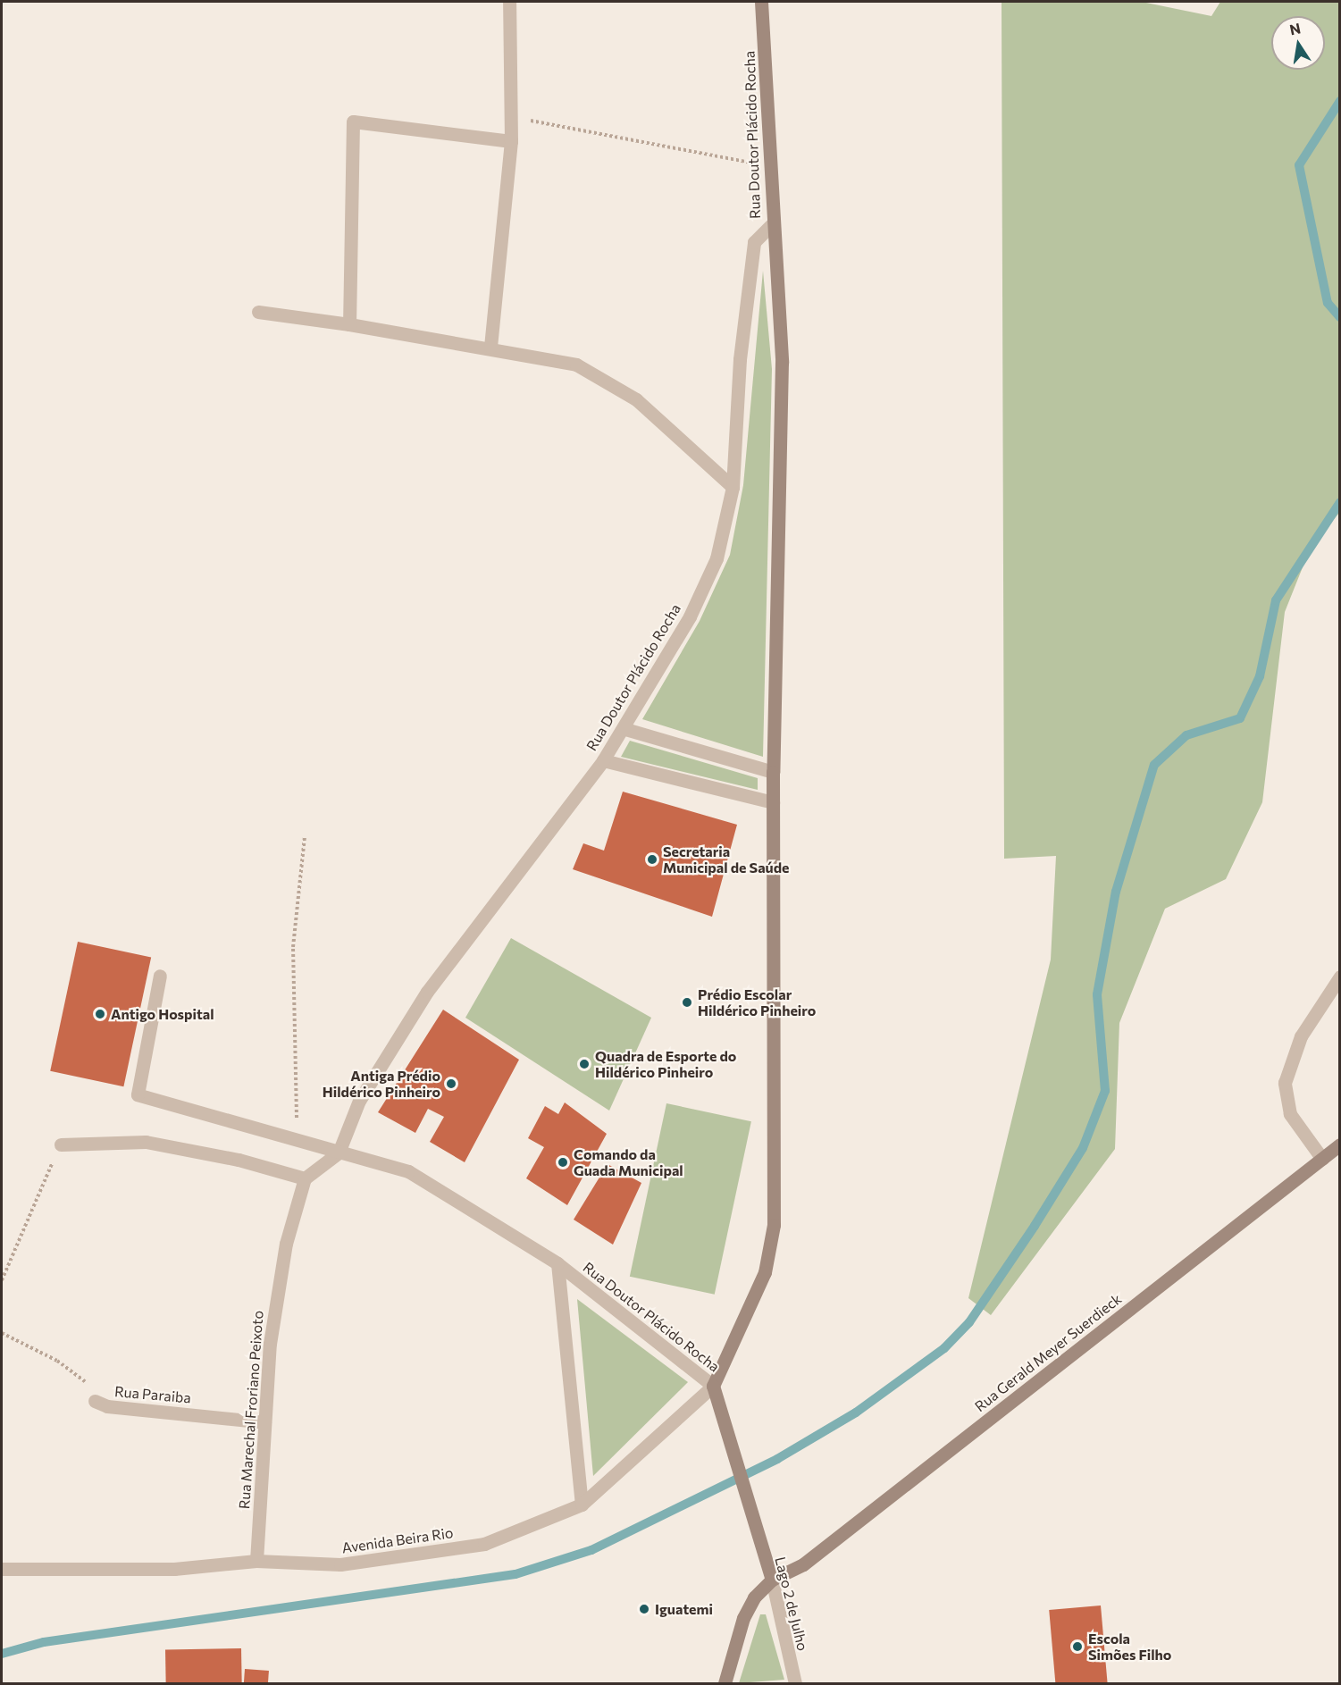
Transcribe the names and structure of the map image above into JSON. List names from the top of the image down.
{
  "streets": {
    "street": [
      "Rua Doutor Plácido Rocha",
      "Rua Gerald Meyer Suerdieck",
      "Rua Paraiba",
      "Rua Marechal Froriano Peixoto",
      "Avenida Beira Rio",
      "Lago 2 de Julho"
    ]
  },
  "crossings": [
    ["Rua Doutor Plácido Rocha", "Avenida Beira Rio"],
    ["Rua Doutor Plácido Rocha", "Lago 2 de Julho"],
    ["Rua Gerald Meyer Suerdieck", "Lago 2 de Julho"],
    ["Rua Paraiba", "Rua Marechal Froriano Peixoto"],
    ["Rua Marechal Froriano Peixoto", "Avenida Beira Rio"]
  ],
  "places": [
    "Secretaria Municipal de Saúde",
    "Prédio Escolar Hildérico Pinheiro",
    "Antigo Hospital",
    "Quadra de Esporte do Hildérico Pinheiro",
    "Antiga Prédio Hildérico Pinheiro",
    "Comando da Guada Municipal",
    "Iguatemi",
    "Escola Simões Filho"
  ],
  "north": "top"
}
